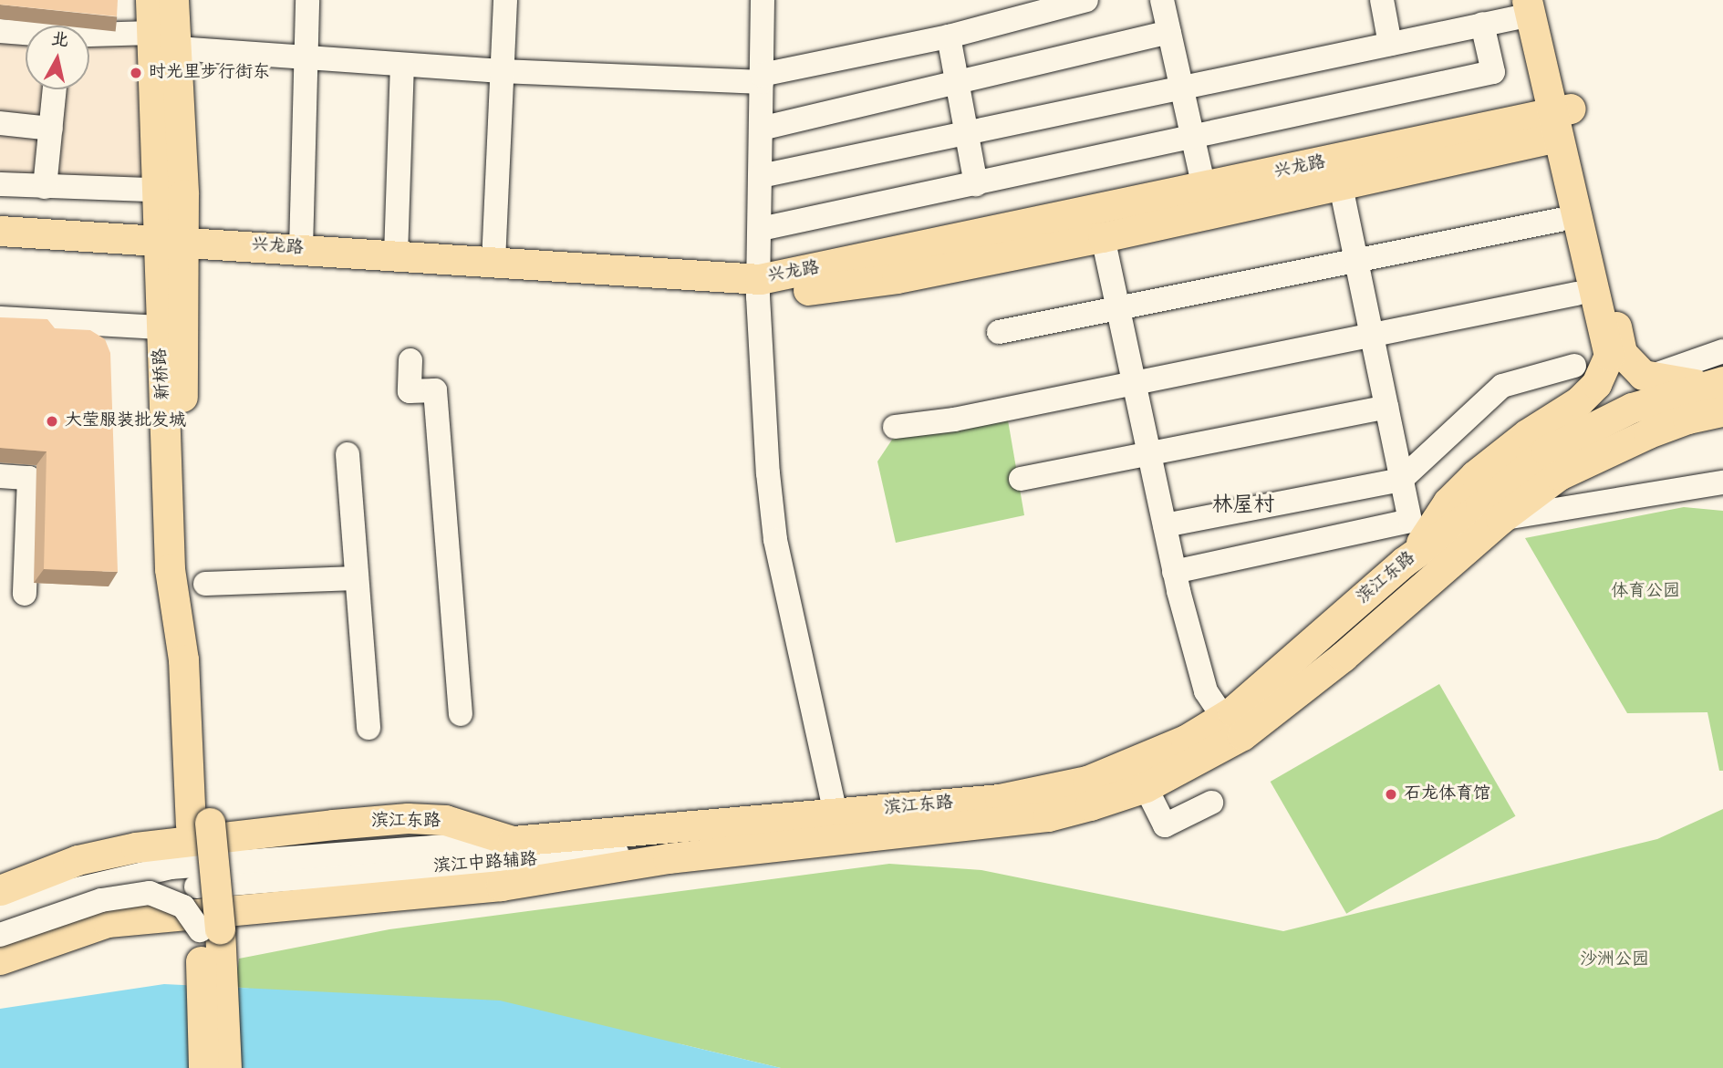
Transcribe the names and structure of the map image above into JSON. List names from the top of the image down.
{
  "streets": {
    "main road": ["兴龙路", "新桥路", "滨江东路"],
    "street": ["滨江中路辅路"]
  },
  "crossings": [
    ["兴龙路", "新桥路"],
    ["新桥路", "滨江中路辅路"],
    ["滨江东路", "滨江中路辅路"]
  ],
  "districts": ["林屋村"],
  "parks": ["体育公园", "沙洲公园"],
  "places": ["时光里步行街东", "大莹服装批发城", "石龙体育馆"],
  "north": "top"
}
